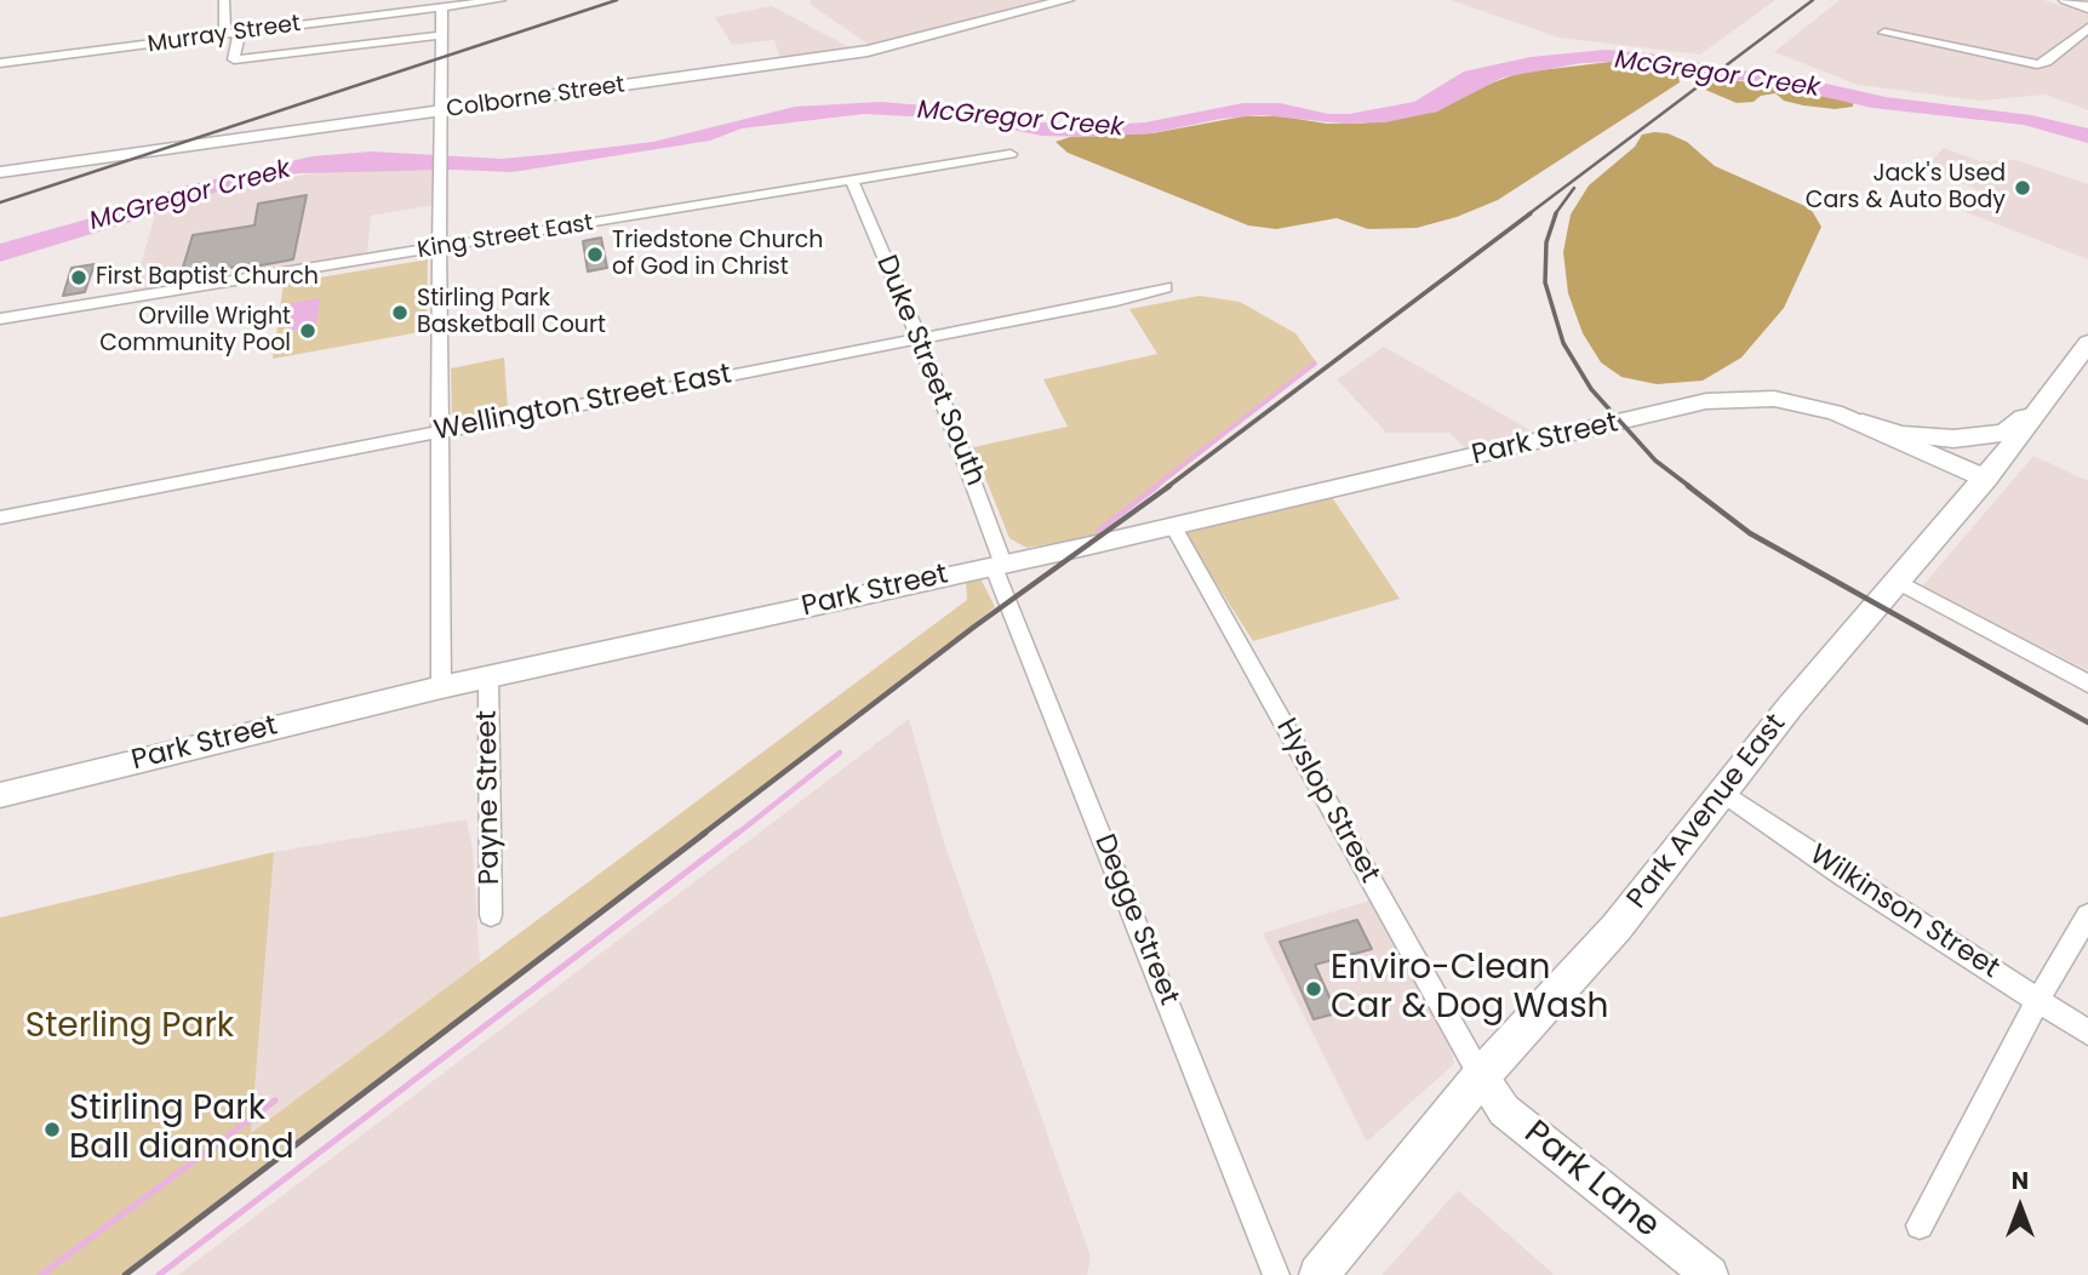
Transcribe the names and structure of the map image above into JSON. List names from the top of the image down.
{
  "streets": {
    "main road": ["Park Avenue East"],
    "street": [
      "Murray Street",
      "Colborne Street",
      "King Street East",
      "Duke Street South",
      "Wellington Street East",
      "Park Street",
      "Payne Street",
      "Hyslop Street",
      "Wilkinson Street",
      "Degge Street",
      "Park Lane"
    ]
  },
  "crossings": [
    ["King Street East", "Duke Street South"],
    ["Duke Street South", "Wellington Street East"],
    ["Duke Street South", "Park Street"],
    ["Duke Street South", "Degge Street"],
    ["Park Street", "Payne Street"],
    ["Park Street", "Hyslop Street"],
    ["Park Street", "Park Avenue East"],
    ["Park Street", "Degge Street"],
    ["Hyslop Street", "Park Avenue East"],
    ["Hyslop Street", "Park Lane"],
    ["Park Avenue East", "Wilkinson Street"],
    ["Park Avenue East", "Park Lane"]
  ],
  "water": ["McGregor Creek"],
  "parks": ["Sterling Park"],
  "places": [
    "Jack's Used Cars & Auto Body",
    "Triedstone Church of God in Christ",
    "First Baptist Church",
    "Stirling Park Basketball Court",
    "Orville Wright Community Pool",
    "Enviro-Clean Car & Dog Wash",
    "Stirling Park Ball diamond"
  ],
  "north": "top"
}
